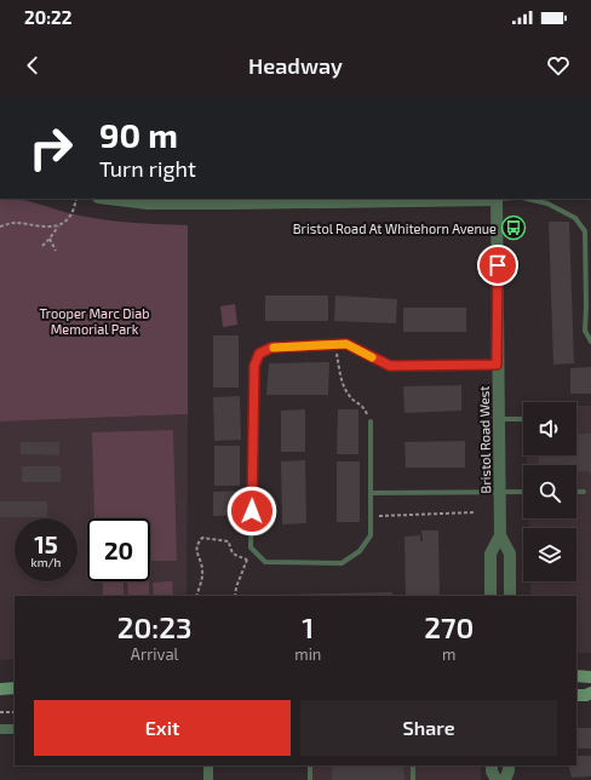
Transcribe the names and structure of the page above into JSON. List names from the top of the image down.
{
  "streets": {
    "street": ["Bristol Road West"]
  },
  "parks": ["Trooper Marc Diab Memorial Park"],
  "places": {
    "bus stop": ["Bristol Road At Whitehorn Avenue"]
  },
  "page": {
    "status": "20:22",
    "header": "Headway",
    "turn": ["90 m", "Turn right"],
    "speed": "15 km/h",
    "limit": "20",
    "eta": [
      "20:23",
      "Arrival",
      "1",
      "min",
      "270",
      "m"
    ],
    "buttons": ["Exit", "Share"]
  }
}
